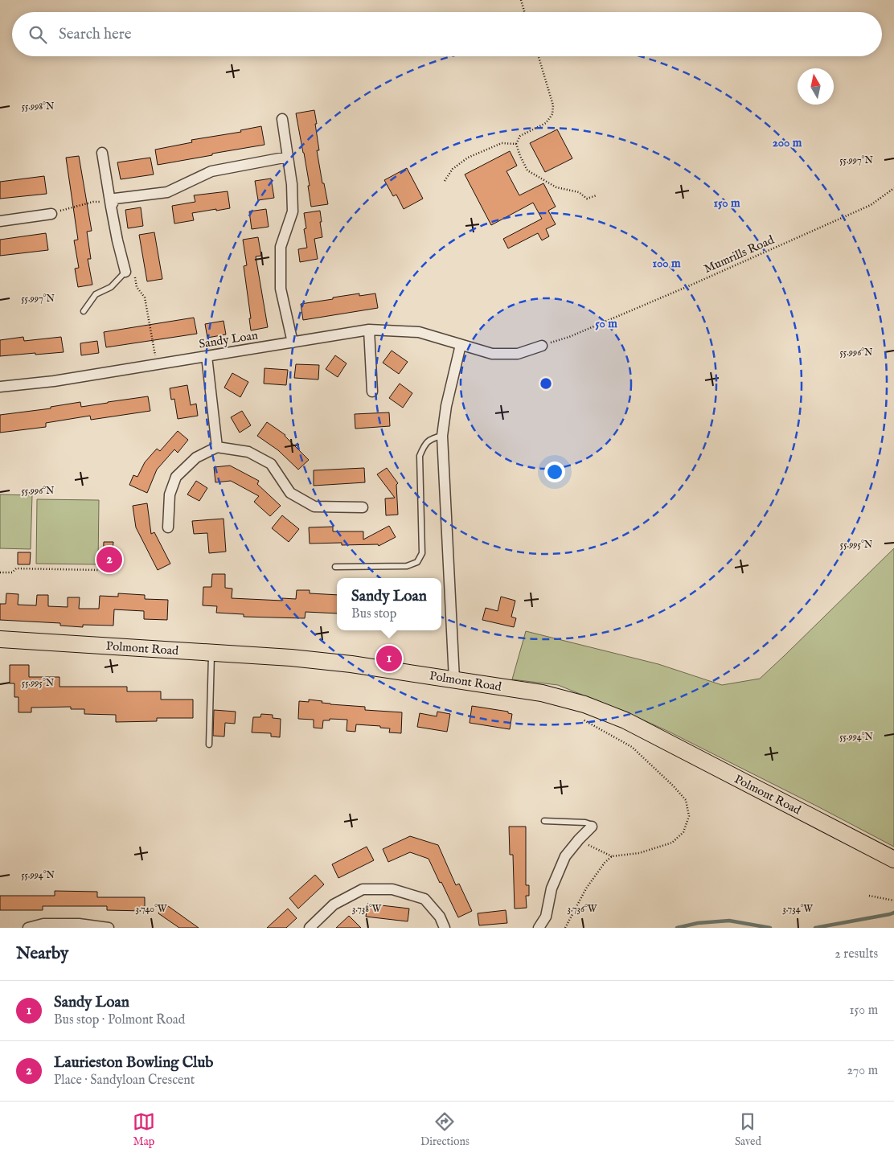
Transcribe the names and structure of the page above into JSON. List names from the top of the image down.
{
  "streets": {
    "main road": ["Polmont Road"],
    "street": ["Sandy Loan"],
    "path": ["Mumrills Road"]
  },
  "crossings": [
    ["Mumrills Road", "Sandy Loan"]
  ],
  "north": "top",
  "page": {
    "search": "Search here",
    "pins": ["2", "1"],
    "popup": ["Sandy Loan", "Bus stop"],
    "heading": ["Nearby", "2 results"],
    "list": [
      {
        "mark": "1",
        "name": "Sandy Loan",
        "note": "Bus stop · Polmont Road",
        "value": "150 m"
      },
      {
        "mark": "2",
        "name": "Laurieston Bowling Club",
        "note": "Place · Sandyloan Crescent",
        "value": "270 m"
      }
    ],
    "nav": ["Map", "Directions", "Saved"]
  },
  "coordinates": [
    "55.998°N",
    "55.997°N",
    "55.996°N",
    "55.995°N",
    "55.994°N",
    "3.740°W",
    "3.738°W",
    "3.736°W",
    "3.734°W"
  ],
  "rings": [
    "200 m",
    "150 m",
    "100 m",
    "50 m"
  ]
}
